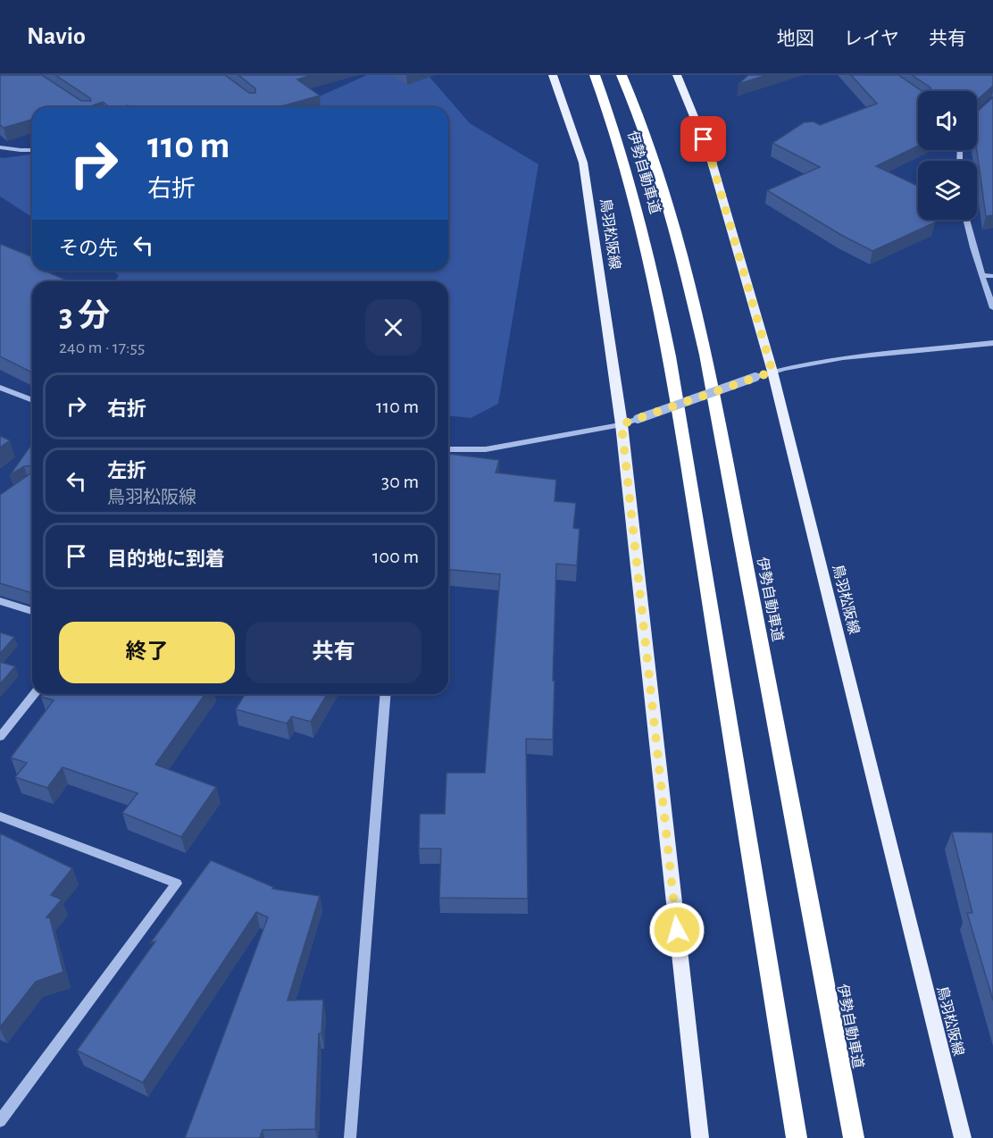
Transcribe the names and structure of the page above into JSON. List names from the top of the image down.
{
  "streets": {
    "highway": ["伊勢自動車道"],
    "main road": ["鳥羽松阪線"]
  },
  "page": {
    "header": "Navio",
    "nav": ["地図", "レイヤ", "共有"],
    "turn": ["110 m", "右折"],
    "then": "その先",
    "heading": ["3 分", "240 m · 17:55"],
    "list": [
      {
        "name": "右折",
        "value": "110 m"
      },
      {
        "name": "左折",
        "note": "鳥羽松阪線",
        "value": "30 m"
      },
      {
        "name": "目的地に到着",
        "value": "100 m"
      }
    ],
    "buttons": ["終了", "共有"]
  }
}
